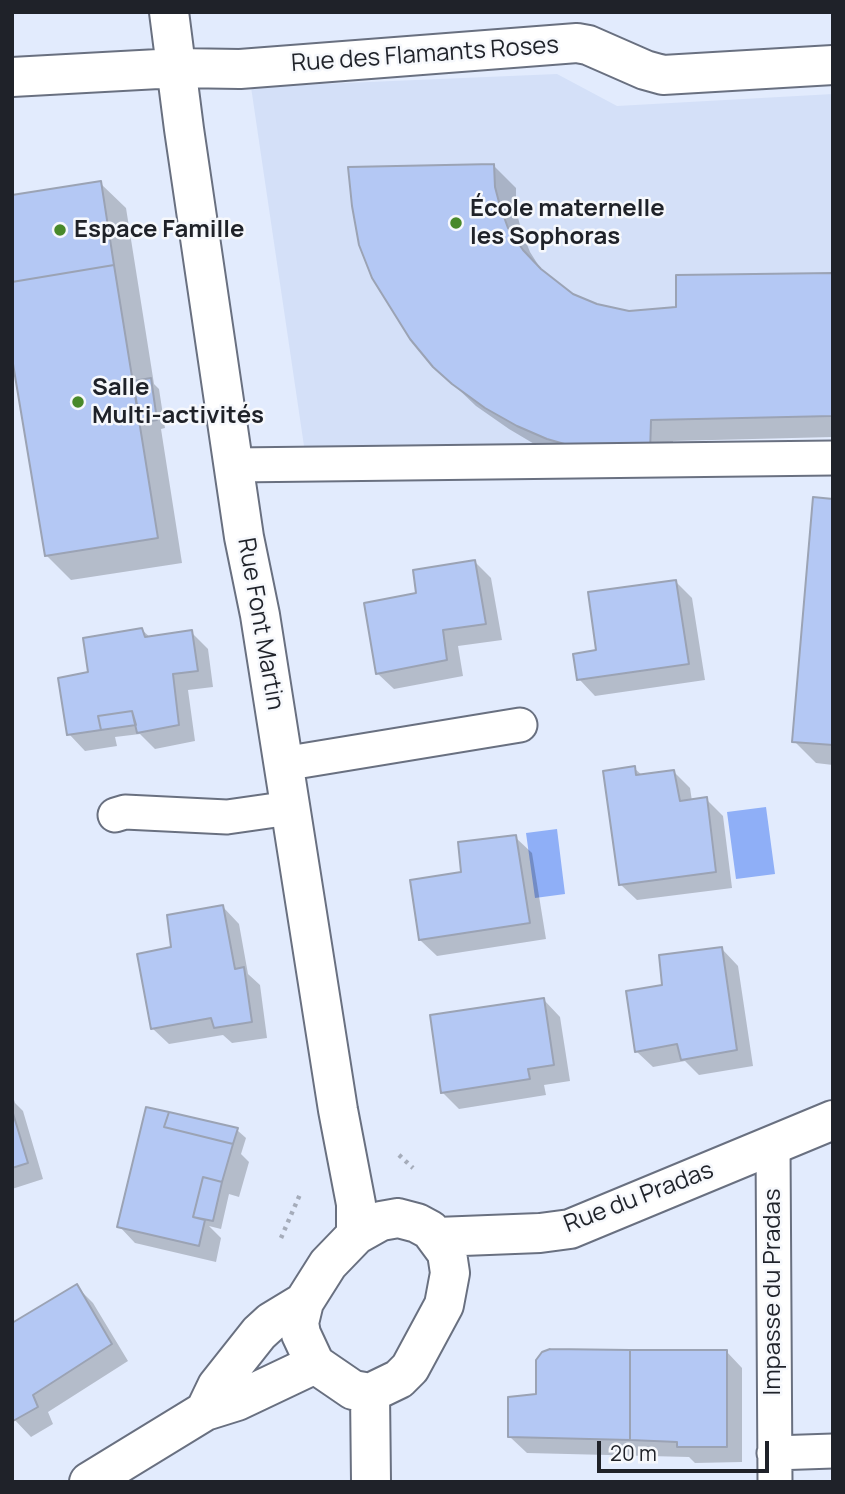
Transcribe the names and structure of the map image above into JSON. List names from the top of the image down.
{
  "streets": {
    "street": ["Rue des Flamants Roses", "Rue Font Martin", "Rue du Pradas"],
    "lane": ["Impasse du Pradas"]
  },
  "crossings": [
    ["Rue des Flamants Roses", "Rue Font Martin"],
    ["Rue Font Martin", "Rue du Pradas"],
    ["Rue du Pradas", "Impasse du Pradas"]
  ],
  "places": ["École maternelle les Sophoras", "Espace Famille", "Salle Multi-activités"],
  "scale_bar": "20 m"
}
